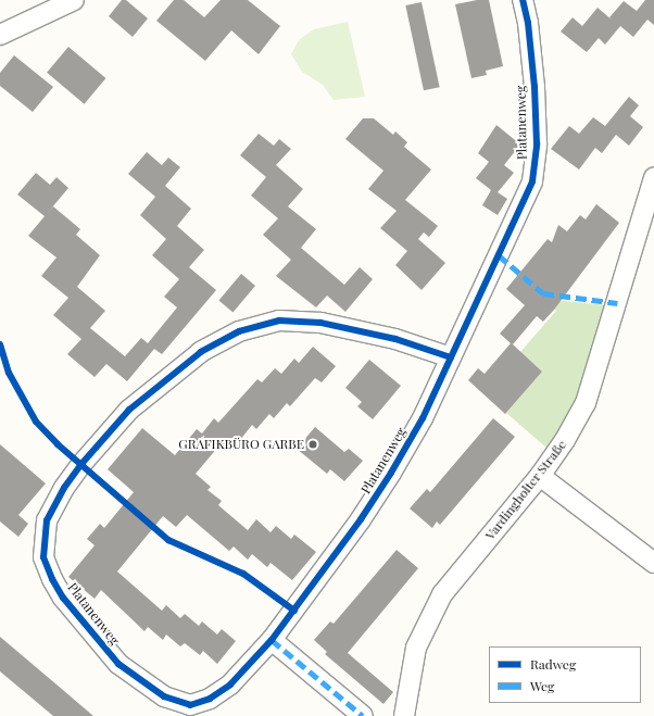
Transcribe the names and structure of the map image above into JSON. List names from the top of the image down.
{
  "streets": {
    "street": ["Platanenweg", "Vardingholter Straße"]
  },
  "places": ["GRAFIKBÜRO GARBE"],
  "legend": ["Radweg", "Weg"]
}
